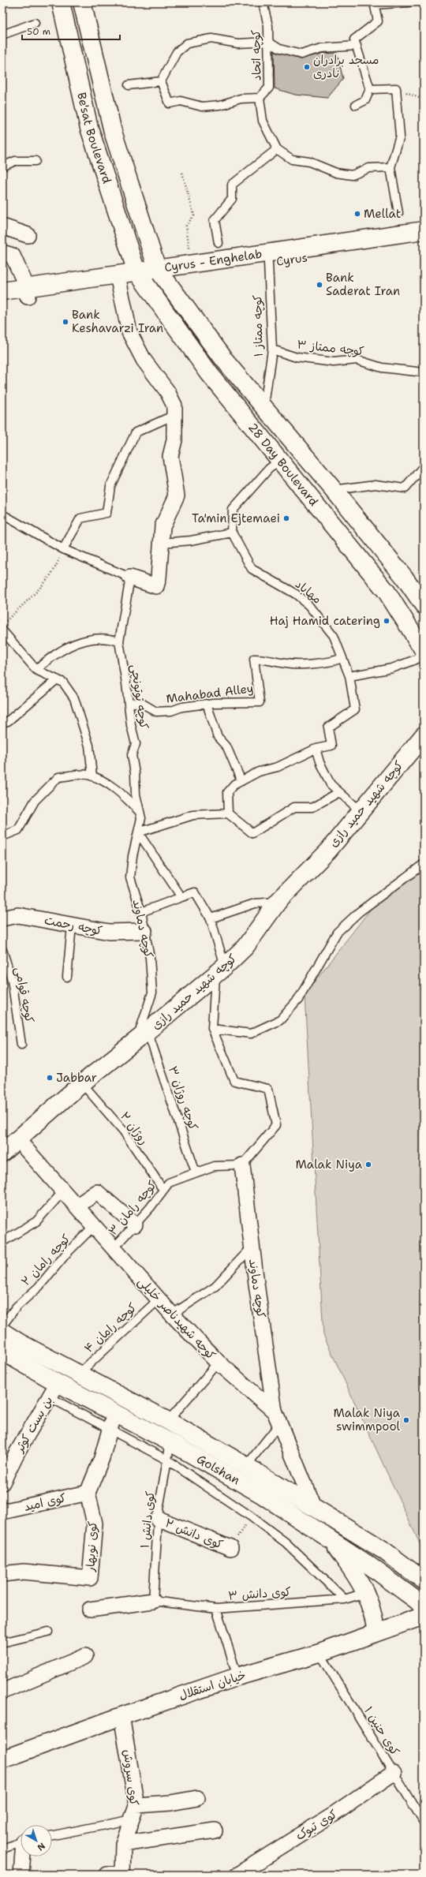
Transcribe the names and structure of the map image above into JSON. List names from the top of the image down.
{
  "streets": {
    "main road": [
      "Be'sat Boulevard",
      "Cyrus",
      "Cyrus - Enghelab",
      "28 Day Boulevard",
      "کوچه شهید حمید رازی",
      "Golshan",
      "خیابان استقلال"
    ],
    "street": [
      "کوچه رحمت",
      "کوچه دماوند",
      "کوچه شهیدناصر خلیلی",
      "بن بست کوثر",
      "کوی امید",
      "کوی دانش ۲",
      "کوی نوبهار",
      "کوی سروش",
      "کوی تبوک"
    ],
    "lane": [
      "کوچه اتحاد",
      "کوچه ممتاز ۱",
      "کوچه ممتاز ۳",
      "مهاباد",
      "Mahabad Alley",
      "کوچه توتونچی",
      "کوچه قوامی",
      "کوچه روژان ۳",
      "روژان ۲",
      "کوچه رامان ۳",
      "کوچه رامان ۲",
      "کوچه رامان ۴",
      "کوی دانش ۱",
      "کوی دانش ۳",
      "کوی حنین ۱"
    ]
  },
  "crossings": [
    ["Be'sat Boulevard", "Cyrus"],
    ["Be'sat Boulevard", "Cyrus - Enghelab"],
    ["Be'sat Boulevard", "28 Day Boulevard"],
    ["Cyrus", "Cyrus - Enghelab"],
    ["Cyrus", "کوچه ممتاز ۱"],
    ["Cyrus", "28 Day Boulevard"],
    ["Cyrus - Enghelab", "28 Day Boulevard"],
    ["کوچه ممتاز ۱", "کوچه ممتاز ۳"],
    ["کوچه ممتاز ۱", "28 Day Boulevard"],
    ["مهاباد", "Mahabad Alley"],
    ["Mahabad Alley", "کوچه توتونچی"],
    ["کوچه توتونچی", "کوچه دماوند"],
    ["کوچه شهید حمید رازی", "کوچه دماوند"],
    ["کوچه شهید حمید رازی", "کوچه روژان ۳"],
    ["کوچه شهید حمید رازی", "روژان ۲"],
    ["کوچه شهید حمید رازی", "کوچه شهیدناصر خلیلی"],
    ["کوچه رحمت", "کوچه دماوند"],
    ["کوچه دماوند", "کوچه روژان ۳"],
    ["کوچه دماوند", "کوچه رامان ۳"],
    ["کوچه دماوند", "کوچه شهیدناصر خلیلی"],
    ["کوچه روژان ۳", "کوچه رامان ۳"],
    ["روژان ۲", "کوچه رامان ۳"],
    ["کوچه رامان ۳", "کوچه شهیدناصر خلیلی"],
    ["کوچه رامان ۲", "کوچه شهیدناصر خلیلی"],
    ["کوچه شهیدناصر خلیلی", "کوچه رامان ۴"],
    ["کوچه شهیدناصر خلیلی", "Golshan"],
    ["کوچه رامان ۴", "Golshan"],
    ["بن بست کوثر", "Golshan"],
    ["Golshan", "کوی دانش ۱"],
    ["کوی امید", "کوی نوبهار"],
    ["کوی دانش ۱", "کوی دانش ۲"],
    ["کوی دانش ۱", "کوی دانش ۳"],
    ["خیابان استقلال", "کوی حنین ۱"],
    ["خیابان استقلال", "کوی سروش"],
    ["کوی حنین ۱", "کوی تبوک"]
  ],
  "places": [
    "مسجد برادران نادری",
    "Mellat",
    "Bank Saderat Iran",
    "Bank Keshavarzi Iran",
    "Ta'min Ejtemaei",
    "Haj Hamid catering",
    "Jabbar",
    "Malak Niya",
    "Malak Niya swimmpool"
  ],
  "scale_bar": "50 m",
  "north": "bottom right"
}
